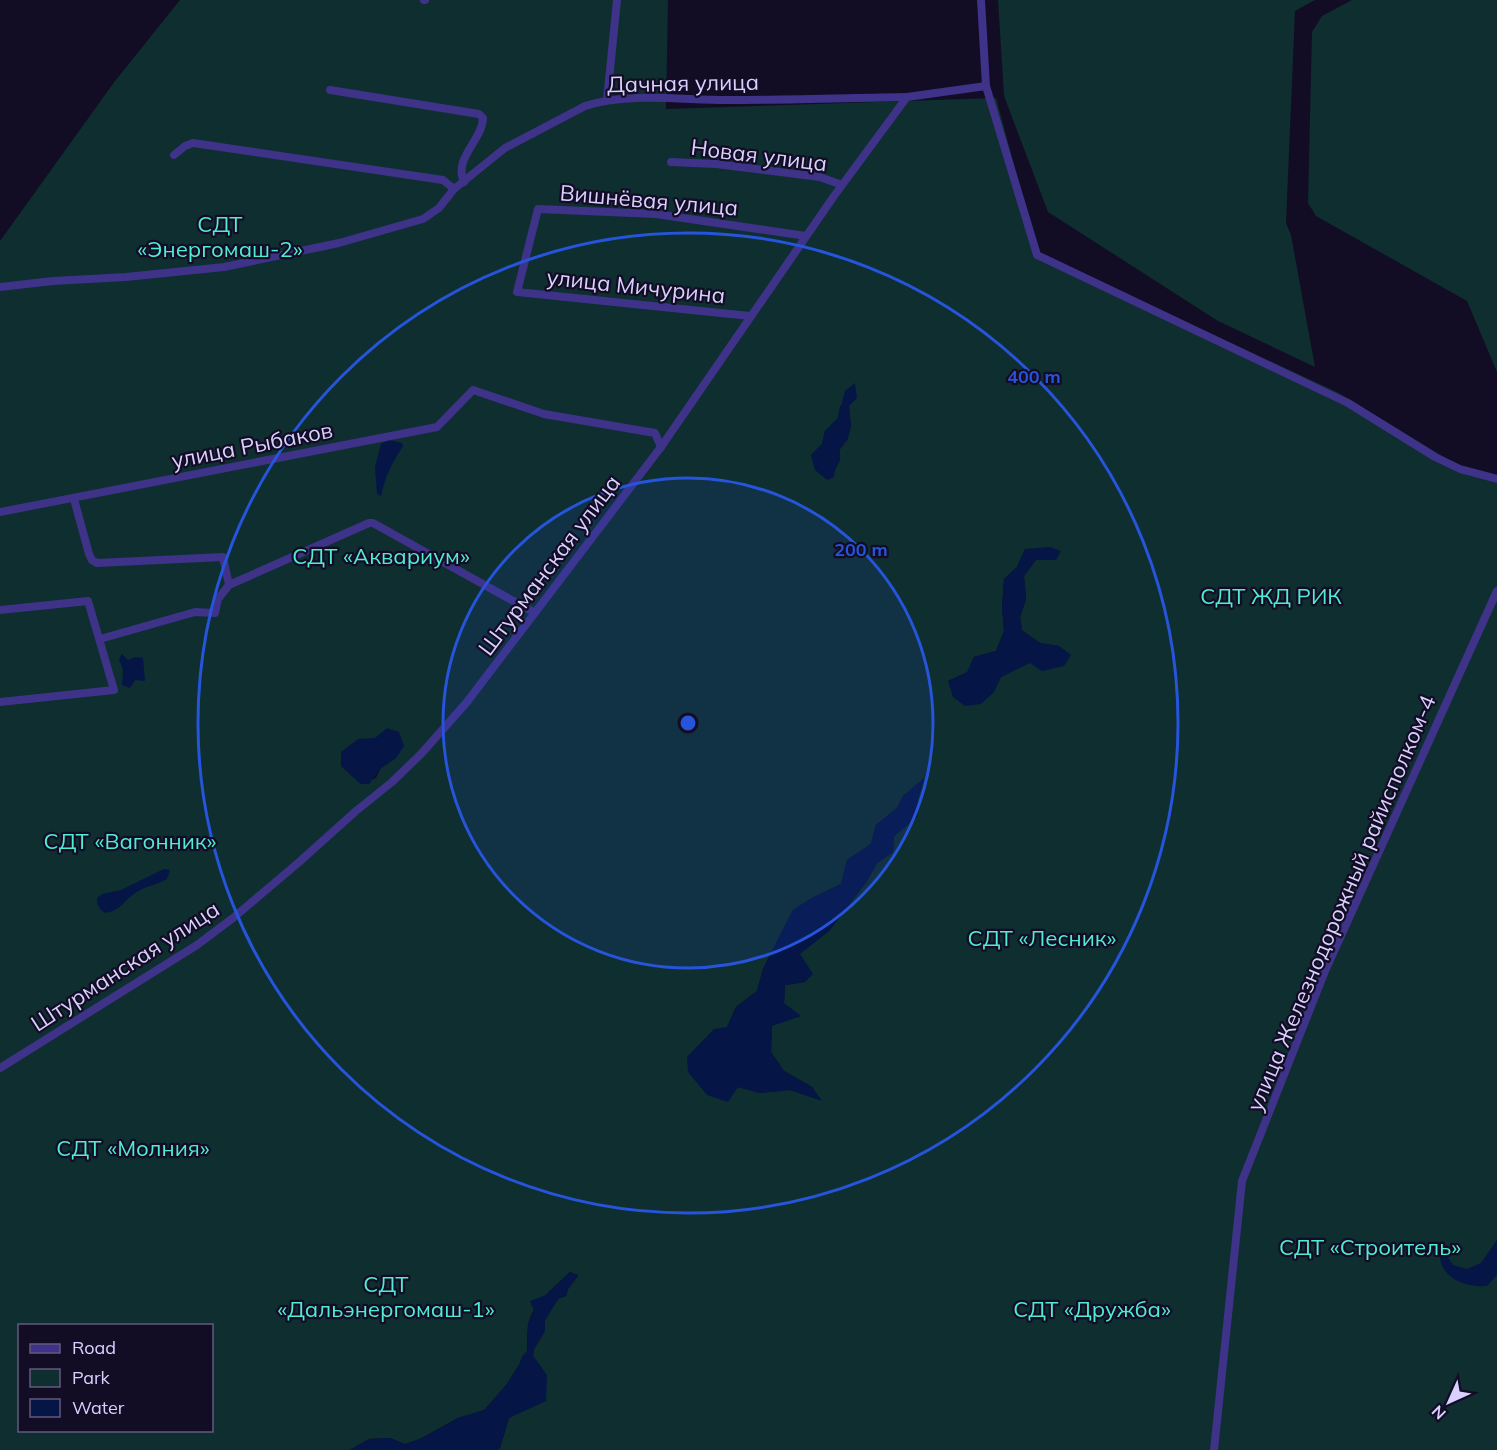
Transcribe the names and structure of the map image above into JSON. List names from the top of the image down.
{
  "streets": {
    "street": [
      "Дачная улица",
      "Новая улица",
      "Вишнёвая улица",
      "улица Мичурина",
      "улица Рыбаков",
      "Штурманская улица",
      "улица Железнодорожный райисполком-4"
    ]
  },
  "crossings": [
    ["Дачная улица", "Штурманская улица"],
    ["Новая улица", "Штурманская улица"],
    ["Вишнёвая улица", "улица Мичурина"],
    ["Вишнёвая улица", "Штурманская улица"],
    ["улица Мичурина", "Штурманская улица"],
    ["улица Рыбаков", "Штурманская улица"]
  ],
  "parks": [
    "СДТ «Энергомаш-2»",
    "СДТ «Аквариум»",
    "СДТ ЖД РИК",
    "СДТ «Вагонник»",
    "СДТ «Лесник»",
    "СДТ «Молния»",
    "СДТ «Строитель»",
    "СДТ «Дальэнергомаш-1»",
    "СДТ «Дружба»"
  ],
  "legend": ["Road", "Park", "Water"],
  "north": "bottom left",
  "rings": ["400 m", "200 m"]
}
